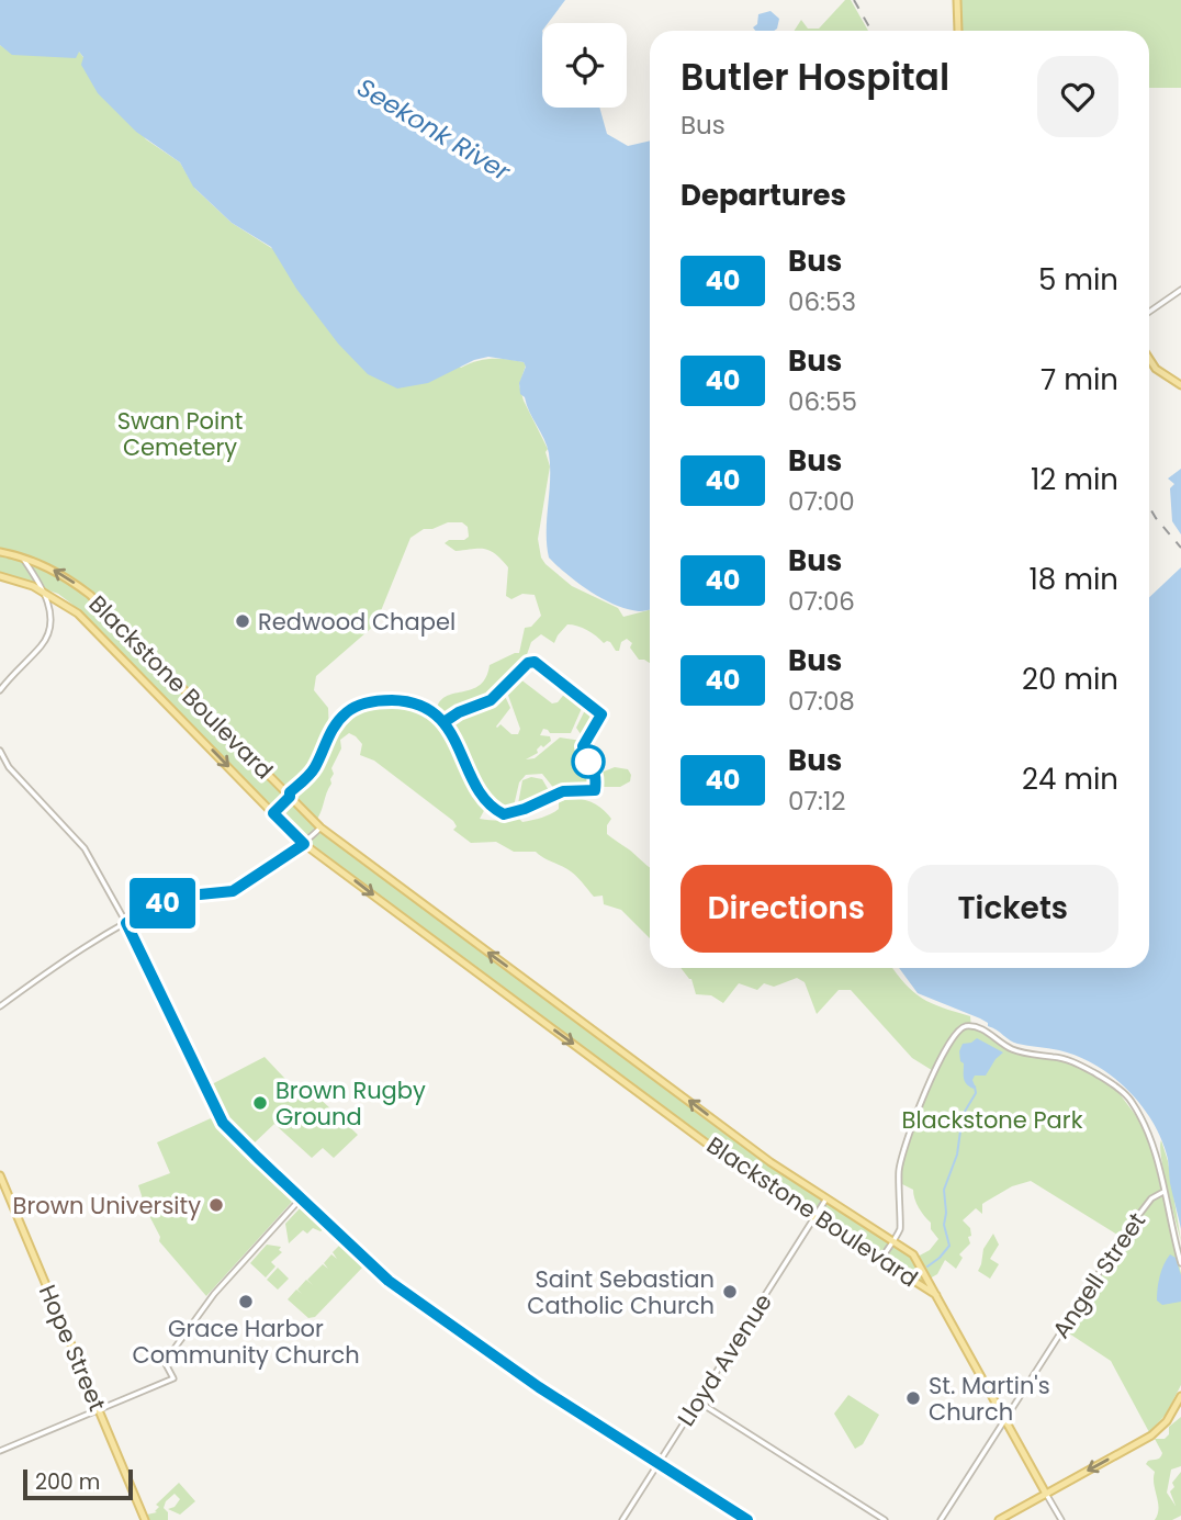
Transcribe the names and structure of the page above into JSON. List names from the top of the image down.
{
  "streets": {
    "main road": ["Blackstone Boulevard", "Hope Street"],
    "street": ["Angell Street", "Lloyd Avenue"]
  },
  "crossings": [
    ["Blackstone Boulevard", "Lloyd Avenue"]
  ],
  "water": ["Seekonk River"],
  "parks": ["Swan Point Cemetery", "Blackstone Park"],
  "places": [
    "Redwood Chapel",
    "Brown Rugby Ground",
    "Brown University",
    "Saint Sebastian Catholic Church",
    "Grace Harbor Community Church",
    "St. Martin's Church"
  ],
  "lines": ["bus line 40"],
  "scale_bar": "200 m",
  "page": {
    "on_map": "40",
    "heading": [
      ["Butler Hospital", "Bus"],
      "Departures"
    ],
    "list": [
      {
        "mark": "40",
        "name": "Bus",
        "note": "06:53",
        "value": "5 min"
      },
      {
        "mark": "40",
        "name": "Bus",
        "note": "06:55",
        "value": "7 min"
      },
      {
        "mark": "40",
        "name": "Bus",
        "note": "07:00",
        "value": "12 min"
      },
      {
        "mark": "40",
        "name": "Bus",
        "note": "07:06",
        "value": "18 min"
      },
      {
        "mark": "40",
        "name": "Bus",
        "note": "07:08",
        "value": "20 min"
      },
      {
        "mark": "40",
        "name": "Bus",
        "note": "07:12",
        "value": "24 min"
      }
    ],
    "buttons": ["Directions", "Tickets"],
    "scale": "200 m"
  }
}
